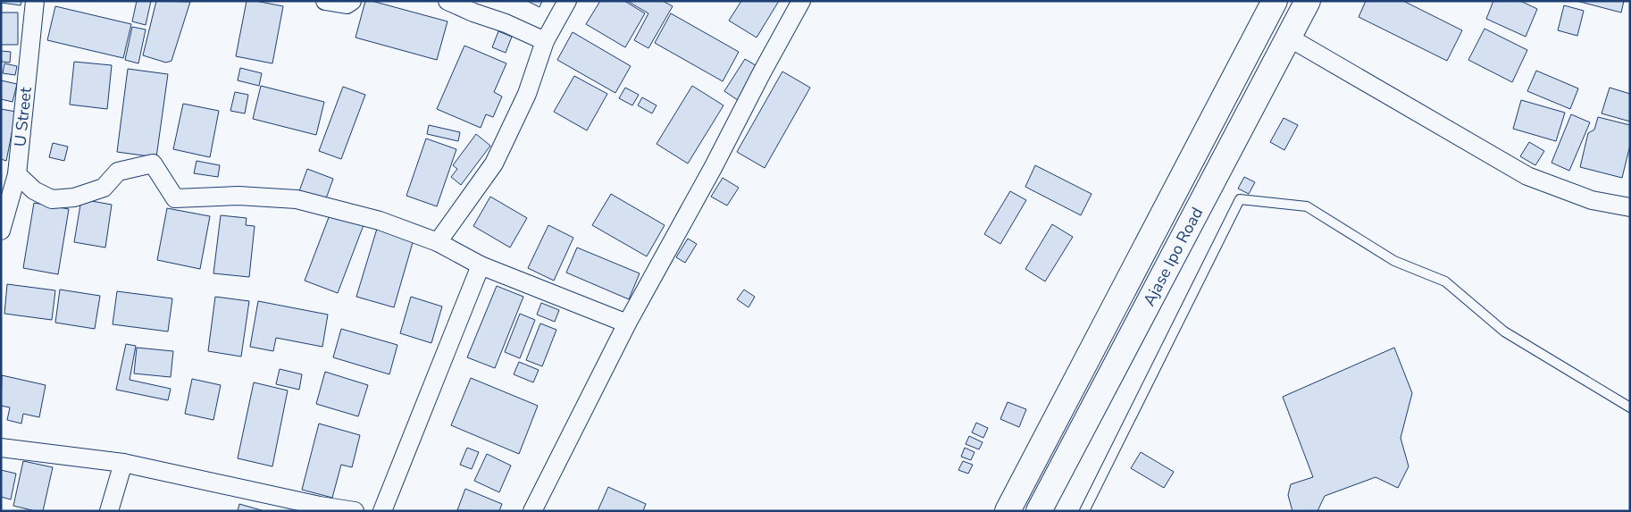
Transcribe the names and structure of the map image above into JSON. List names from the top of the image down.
{
  "streets": {
    "highway": ["Ajase Ipo Road"],
    "street": ["U Street"]
  }
}
